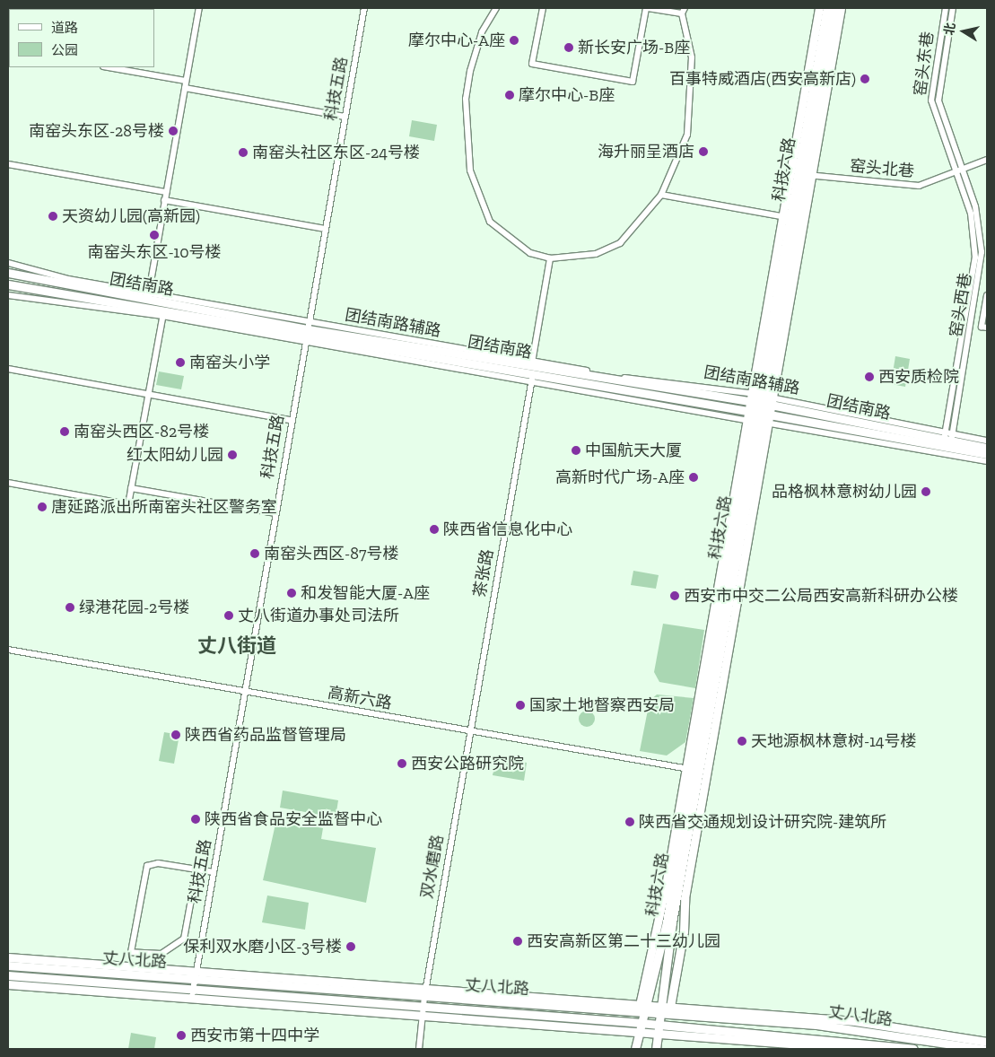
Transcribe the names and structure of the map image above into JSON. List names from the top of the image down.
{
  "streets": {
    "main road": ["科技六路", "团结南路", "丈八北路"],
    "street": [
      "窑头东巷",
      "科技五路",
      "窑头北巷",
      "窑头西巷",
      "茶张路",
      "高新六路",
      "双水磨路"
    ]
  },
  "crossings": [
    ["窑头东巷", "窑头北巷"],
    ["窑头东巷", "窑头西巷"],
    ["科技五路", "团结南路"],
    ["科技五路", "高新六路"],
    ["科技五路", "丈八北路"],
    ["窑头北巷", "科技六路"],
    ["窑头北巷", "窑头西巷"],
    ["科技六路", "团结南路"],
    ["科技六路", "高新六路"],
    ["科技六路", "丈八北路"],
    ["团结南路", "窑头西巷"],
    ["团结南路", "茶张路"],
    ["茶张路", "高新六路"],
    ["茶张路", "双水磨路"],
    ["高新六路", "双水磨路"],
    ["双水磨路", "丈八北路"]
  ],
  "districts": ["丈八街道"],
  "places": [
    "摩尔中心-A座",
    "新长安广场-B座",
    "百事特威酒店(西安高新店)",
    "摩尔中心-B座",
    "南窑头东区-28号楼",
    "海升丽呈酒店",
    "南窑头社区东区-24号楼",
    "天资幼儿园(高新园)",
    "南窑头东区-10号楼",
    "南窑头小学",
    "西安质检院",
    "南窑头西区-82号楼",
    "中国航天大厦",
    "红太阳幼儿园",
    "高新时代广场-A座",
    "品格枫林意树幼儿园",
    "唐延路派出所南窑头社区警务室",
    "陕西省信息化中心",
    "南窑头西区-87号楼",
    "和发智能大厦-A座",
    "西安市中交二公局西安高新科研办公楼",
    "绿港花园-2号楼",
    "丈八街道办事处司法所",
    "国家土地督察西安局",
    "陕西省药品监督管理局",
    "天地源枫林意树-14号楼",
    "西安公路研究院",
    "陕西省食品安全监督中心",
    "陕西省交通规划设计研究院-建筑所",
    "西安高新区第二十三幼儿园",
    "保利双水磨小区-3号楼",
    "西安市第十四中学"
  ],
  "legend": ["道路", "公园"],
  "north": "left"
}
